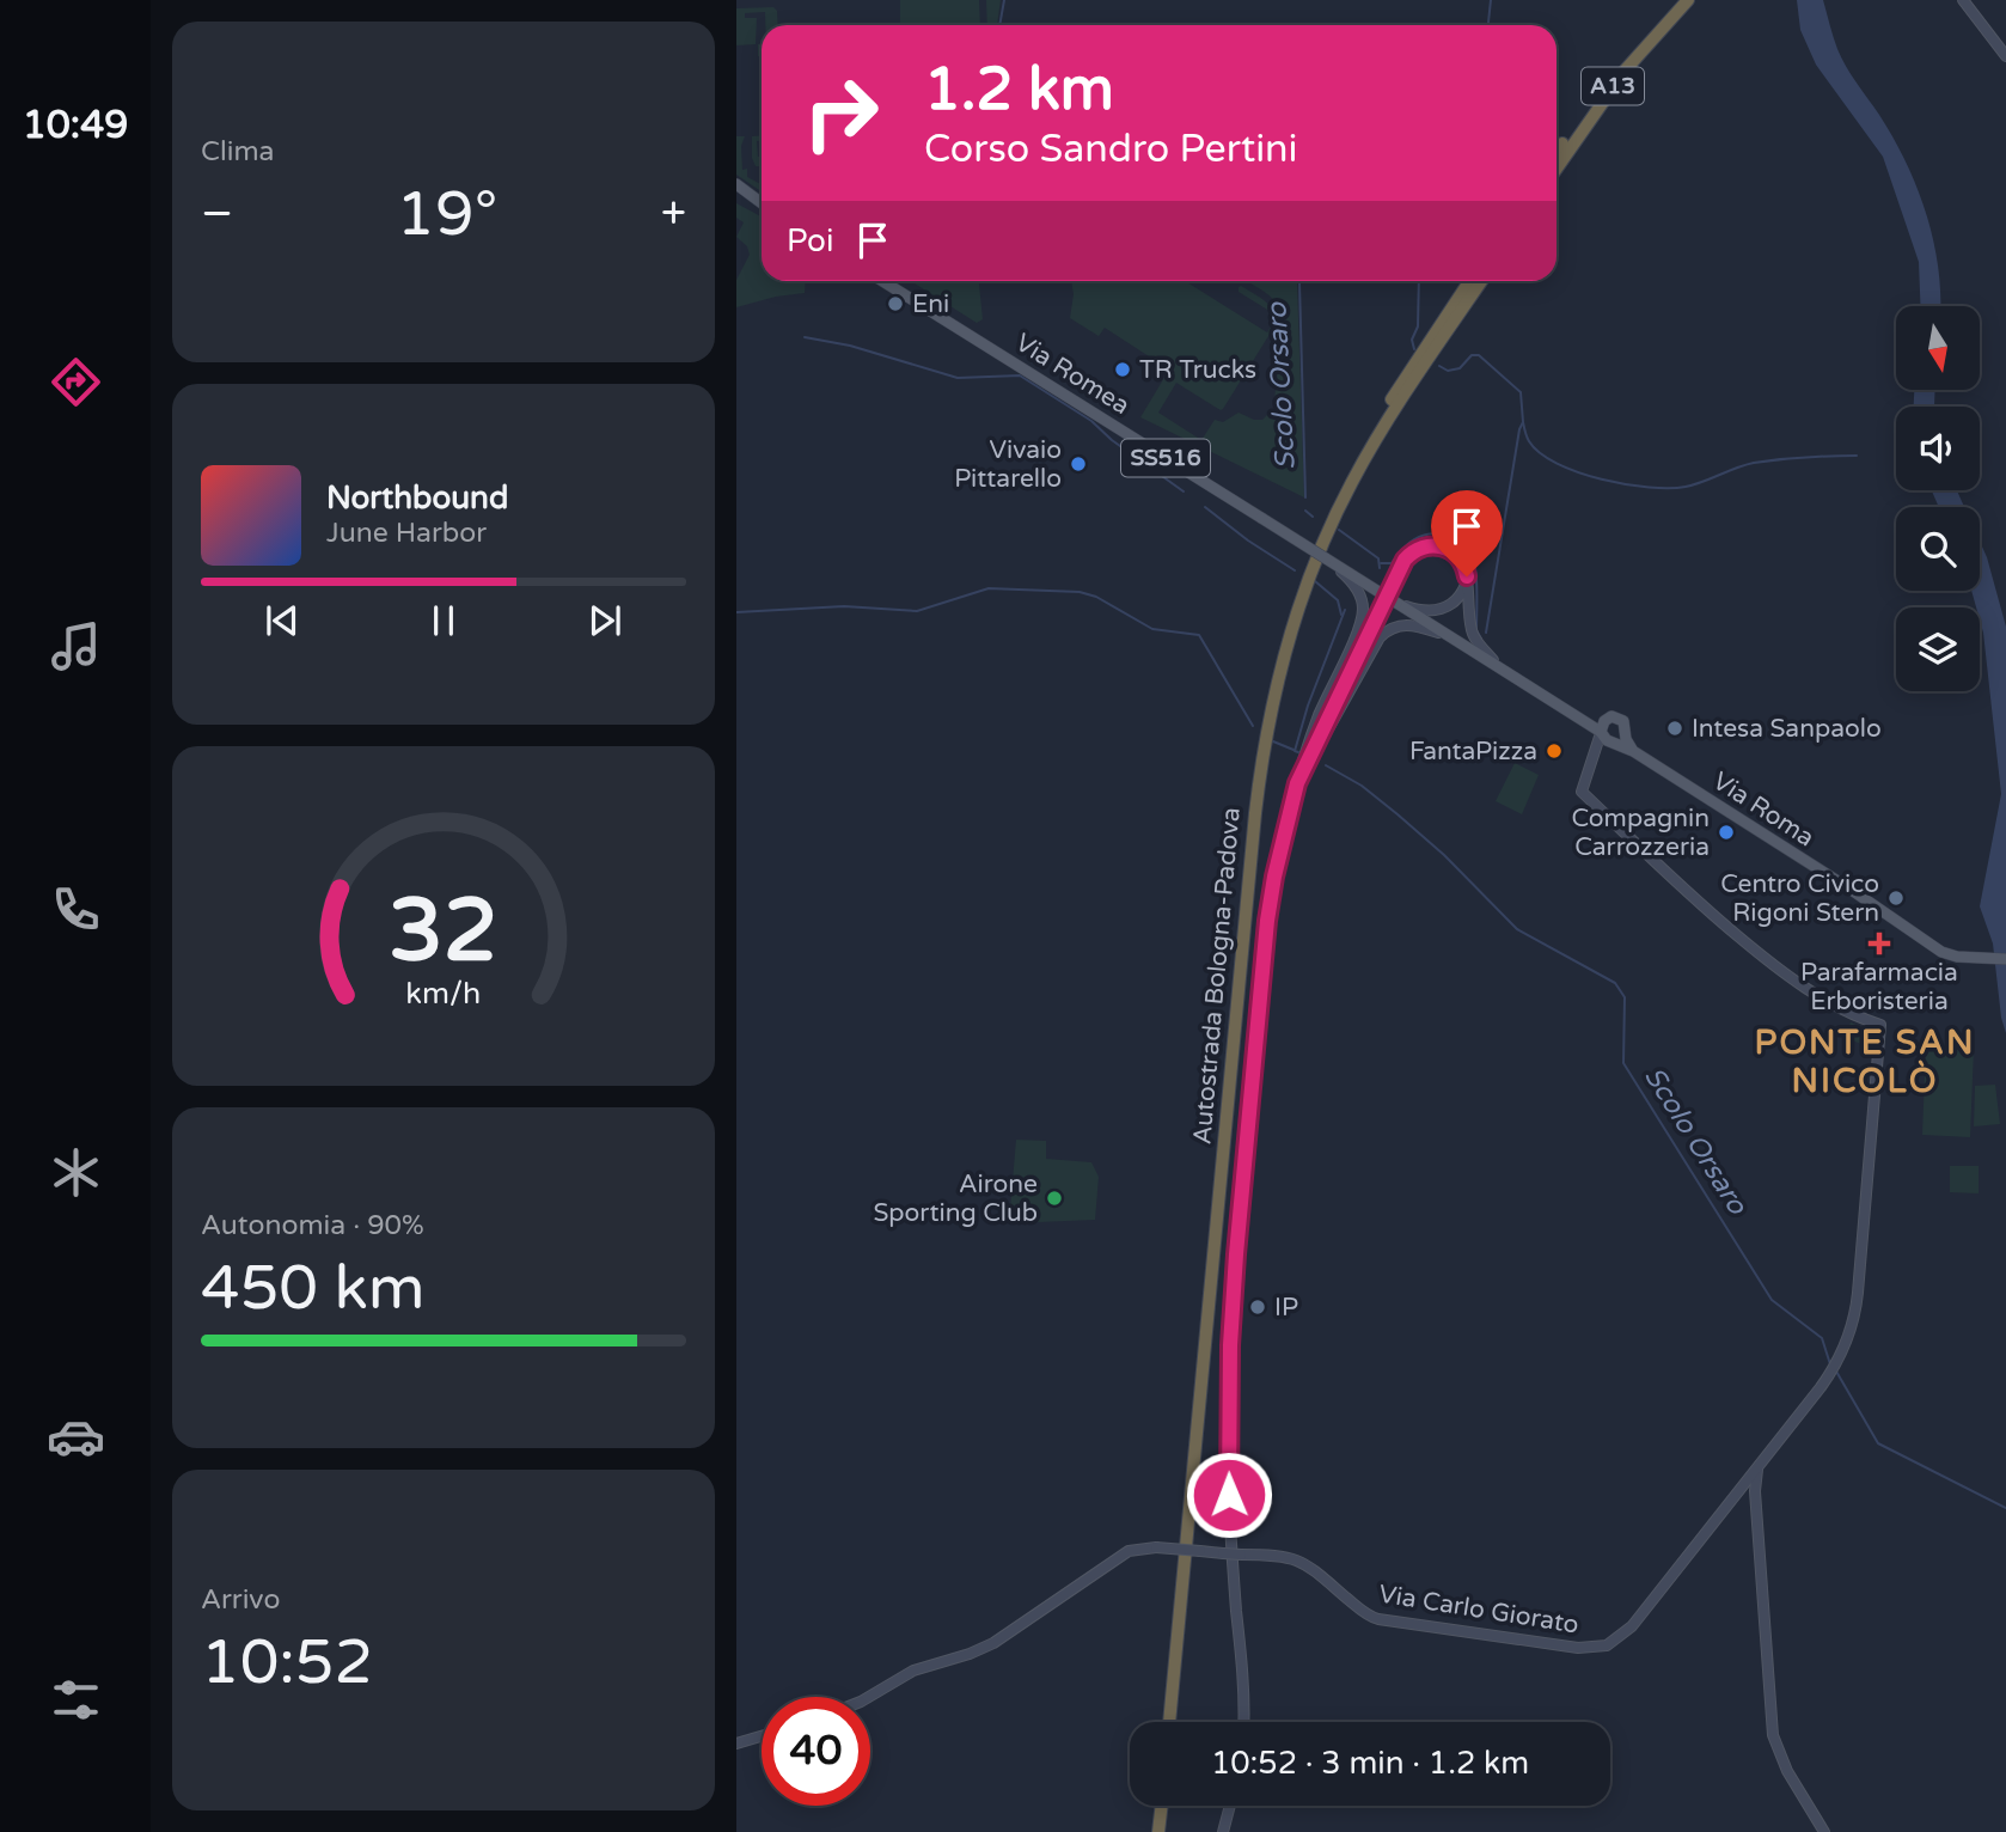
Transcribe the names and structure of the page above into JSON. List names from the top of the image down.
{
  "streets": {
    "highway": ["A13", "Autostrada Bologna-Padova"],
    "main road": ["Via Romea", "SS516", "Via Roma"],
    "street": ["Via Carlo Giorato"]
  },
  "crossings": [
    ["Via Romea", "Via Roma"],
    ["Via Roma", "Via Carlo Giorato"]
  ],
  "districts": ["PONTE SAN NICOLÒ"],
  "water": ["Scolo Orsaro"],
  "places": {
    "other": [
      "Eni",
      "TR Trucks",
      "Vivaio Pittarello",
      "Intesa Sanpaolo",
      "FantaPizza",
      "Compagnin Carrozzeria",
      "Centro Civico Rigoni Stern",
      "Airone Sporting Club",
      "IP"
    ],
    "health": ["Parafarmacia Erboristeria"]
  },
  "north": "bottom",
  "page": {
    "tabs": "10:49",
    "tile": [
      "Clima",
      ["Autonomia · 90%", "450 km"],
      ["Arrivo", "10:52"]
    ],
    "turn": ["1.2 km", "Corso Sandro Pertini"],
    "heat": ["−", "19°", "+"],
    "then": "Poi",
    "song": ["Northbound", "June Harbor"],
    "limit": "40",
    "trip": "10:52 · 3 min · 1.2 km",
    "gauge": ["32", "km/h"]
  }
}
